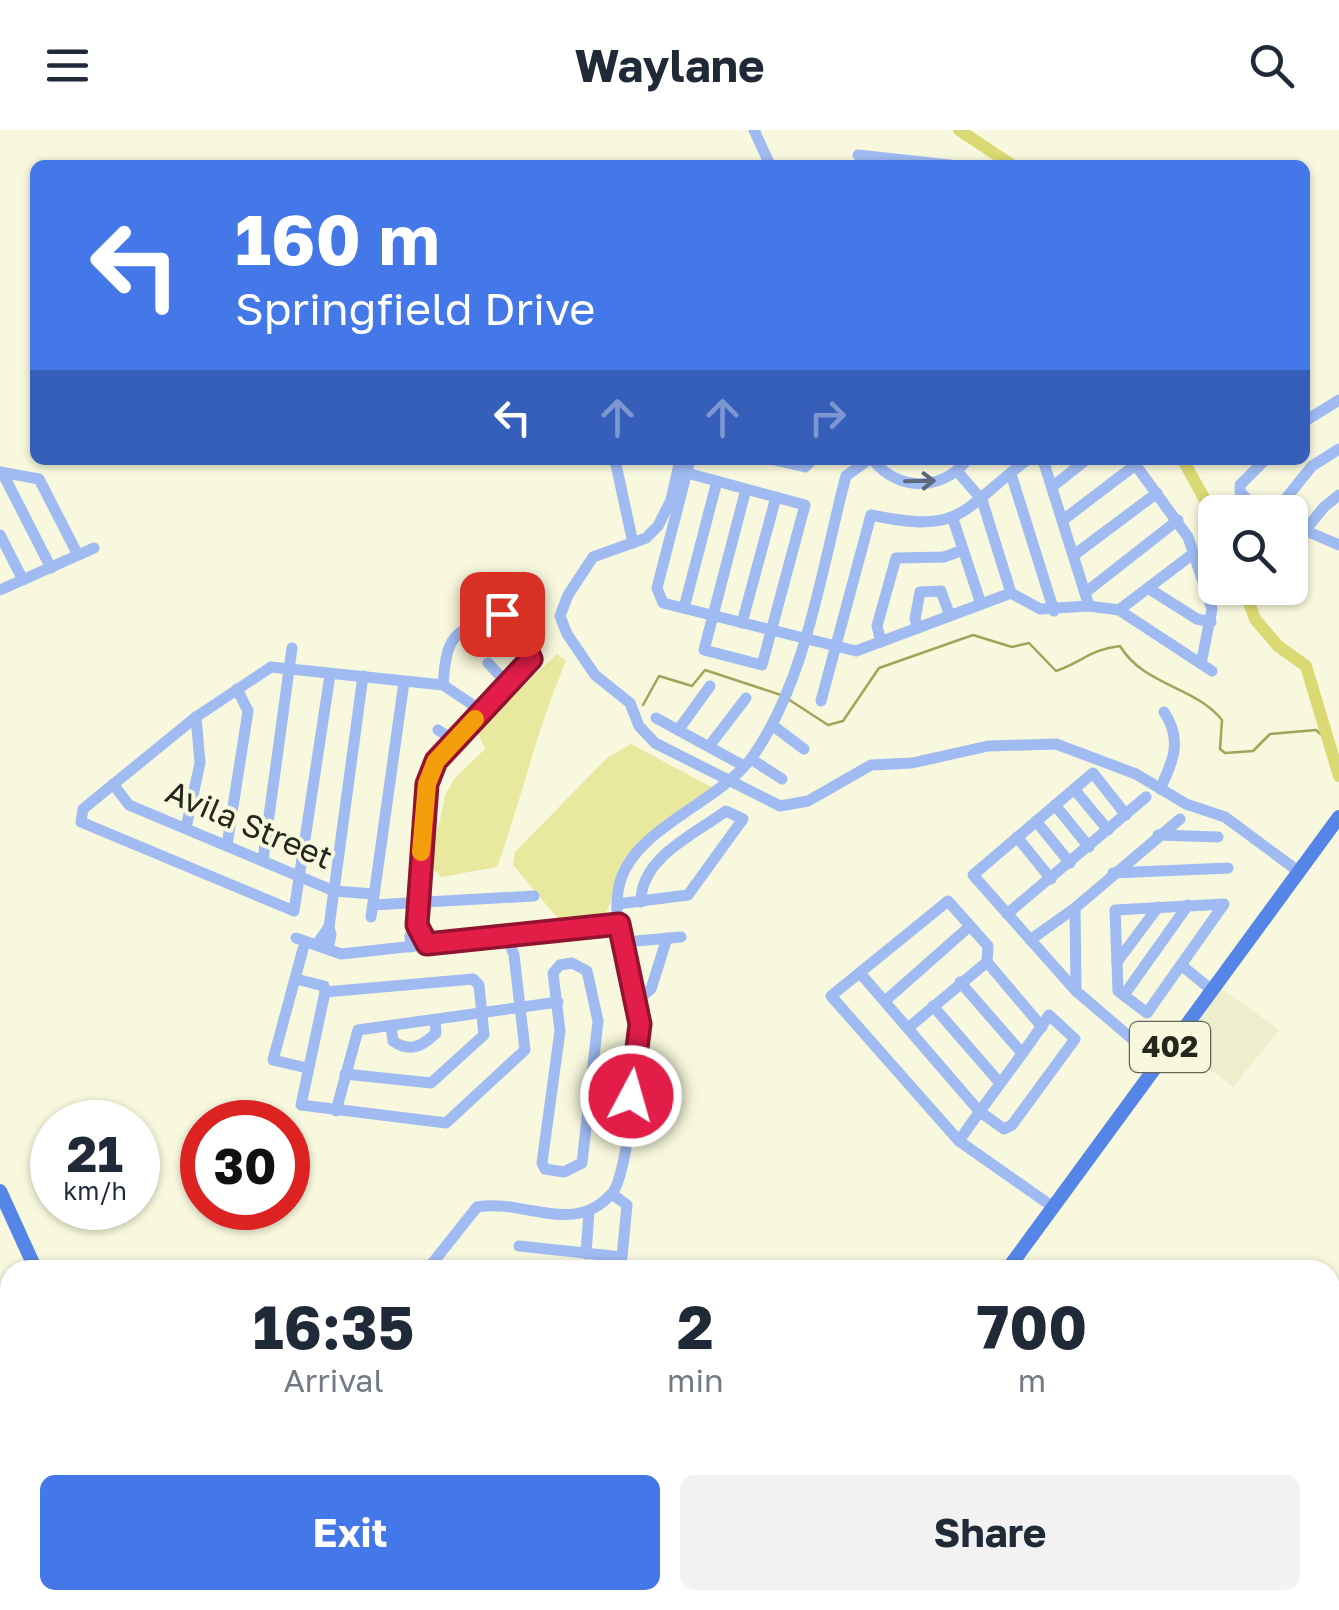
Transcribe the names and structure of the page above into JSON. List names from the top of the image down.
{
  "streets": {
    "main road": ["402"],
    "street": ["Avila Street"]
  },
  "page": {
    "header": "Waylane",
    "turn": ["160 m", "Springfield Drive"],
    "speed": "21 km/h",
    "limit": "30",
    "eta": [
      "16:35",
      "Arrival",
      "2",
      "min",
      "700",
      "m"
    ],
    "buttons": ["Exit", "Share"]
  }
}
